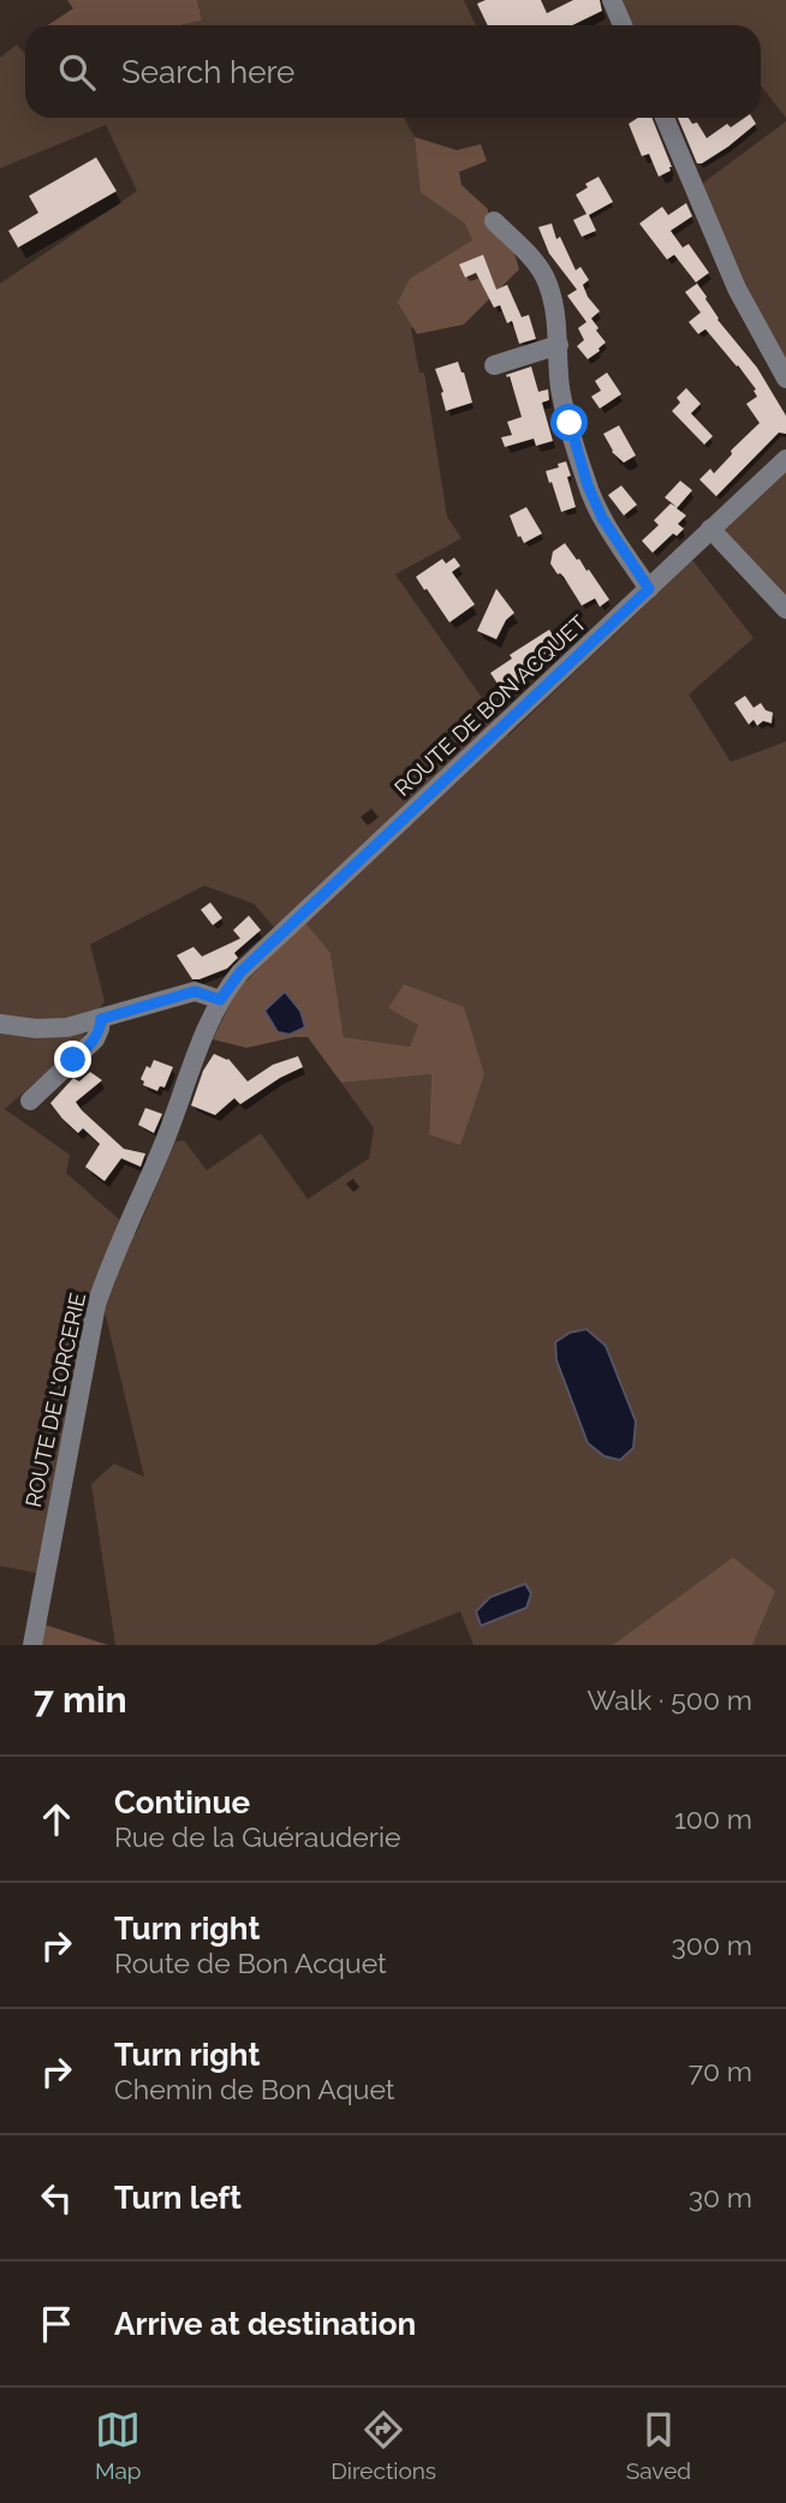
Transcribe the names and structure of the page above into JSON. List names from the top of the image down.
{
  "streets": {
    "street": ["ROUTE DE BON ACQUET", "ROUTE DE L'ORCERIE"]
  },
  "crossings": [
    ["ROUTE DE BON ACQUET", "ROUTE DE L'ORCERIE"]
  ],
  "page": {
    "search": "Search here",
    "heading": ["7 min", "Walk · 500 m"],
    "list": [
      ["Continue", "Rue de la Guérauderie", "100 m"],
      ["Turn right", "Route de Bon Acquet", "300 m"],
      ["Turn right", "Chemin de Bon Aquet", "70 m"],
      ["Turn left", "30 m"],
      "Arrive at destination"
    ],
    "nav": ["Map", "Directions", "Saved"]
  }
}
